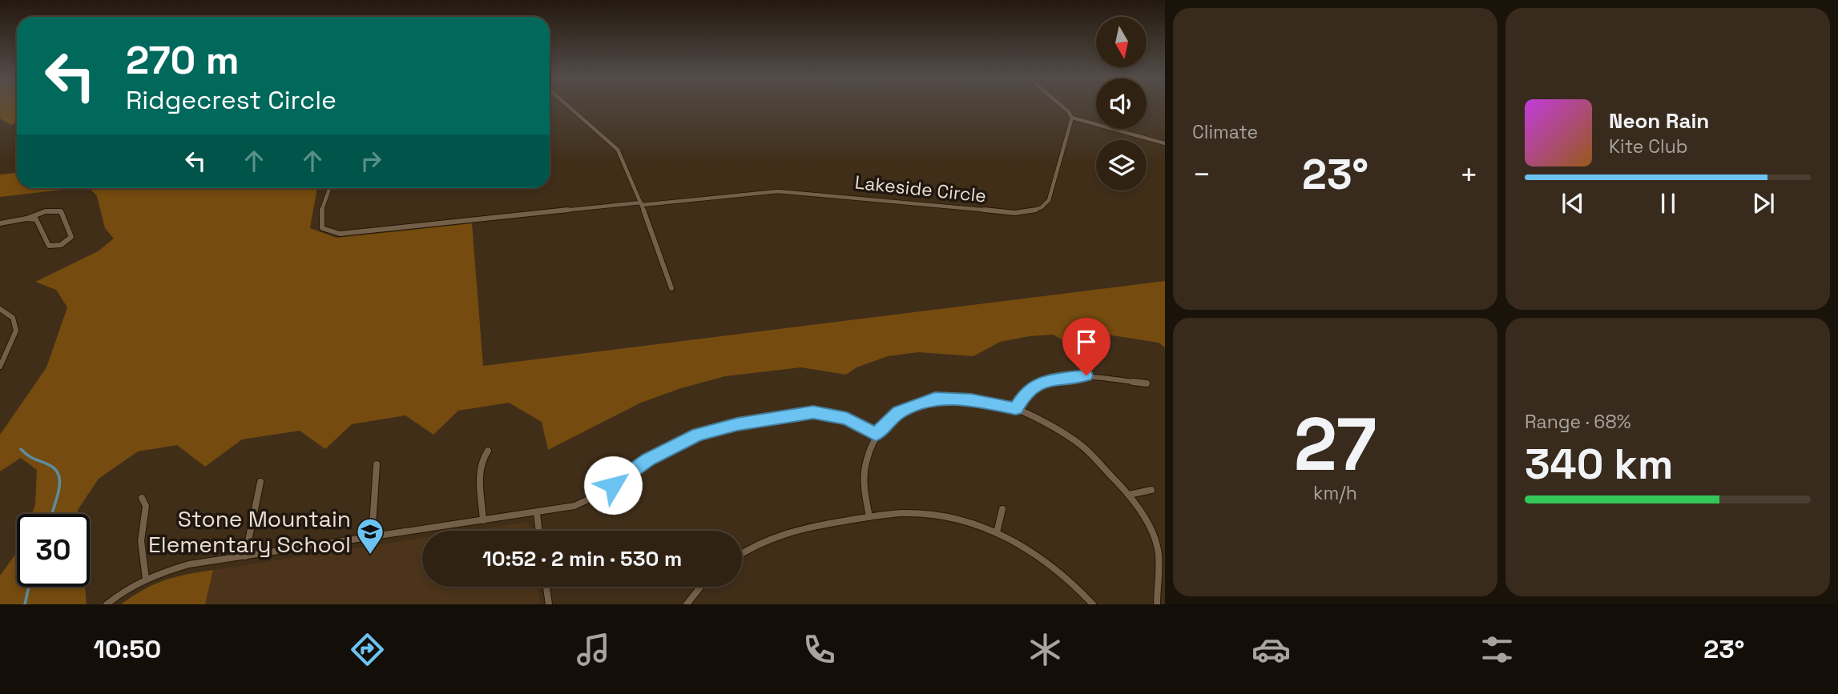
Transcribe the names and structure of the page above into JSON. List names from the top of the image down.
{
  "streets": {
    "street": ["Lakeside Circle"]
  },
  "places": {
    "school or university": ["Stone Mountain Elementary School"]
  },
  "north": "bottom",
  "page": {
    "tile": [
      "Climate",
      ["27", "km/h"],
      ["Range · 68%", "340 km"]
    ],
    "turn": ["270 m", "Ridgecrest Circle"],
    "song": ["Neon Rain", "Kite Club"],
    "heat": ["−", "23°", "+"],
    "limit": "30",
    "trip": "10:52 · 2 min · 530 m",
    "tabs": ["10:50", "23°"]
  }
}
